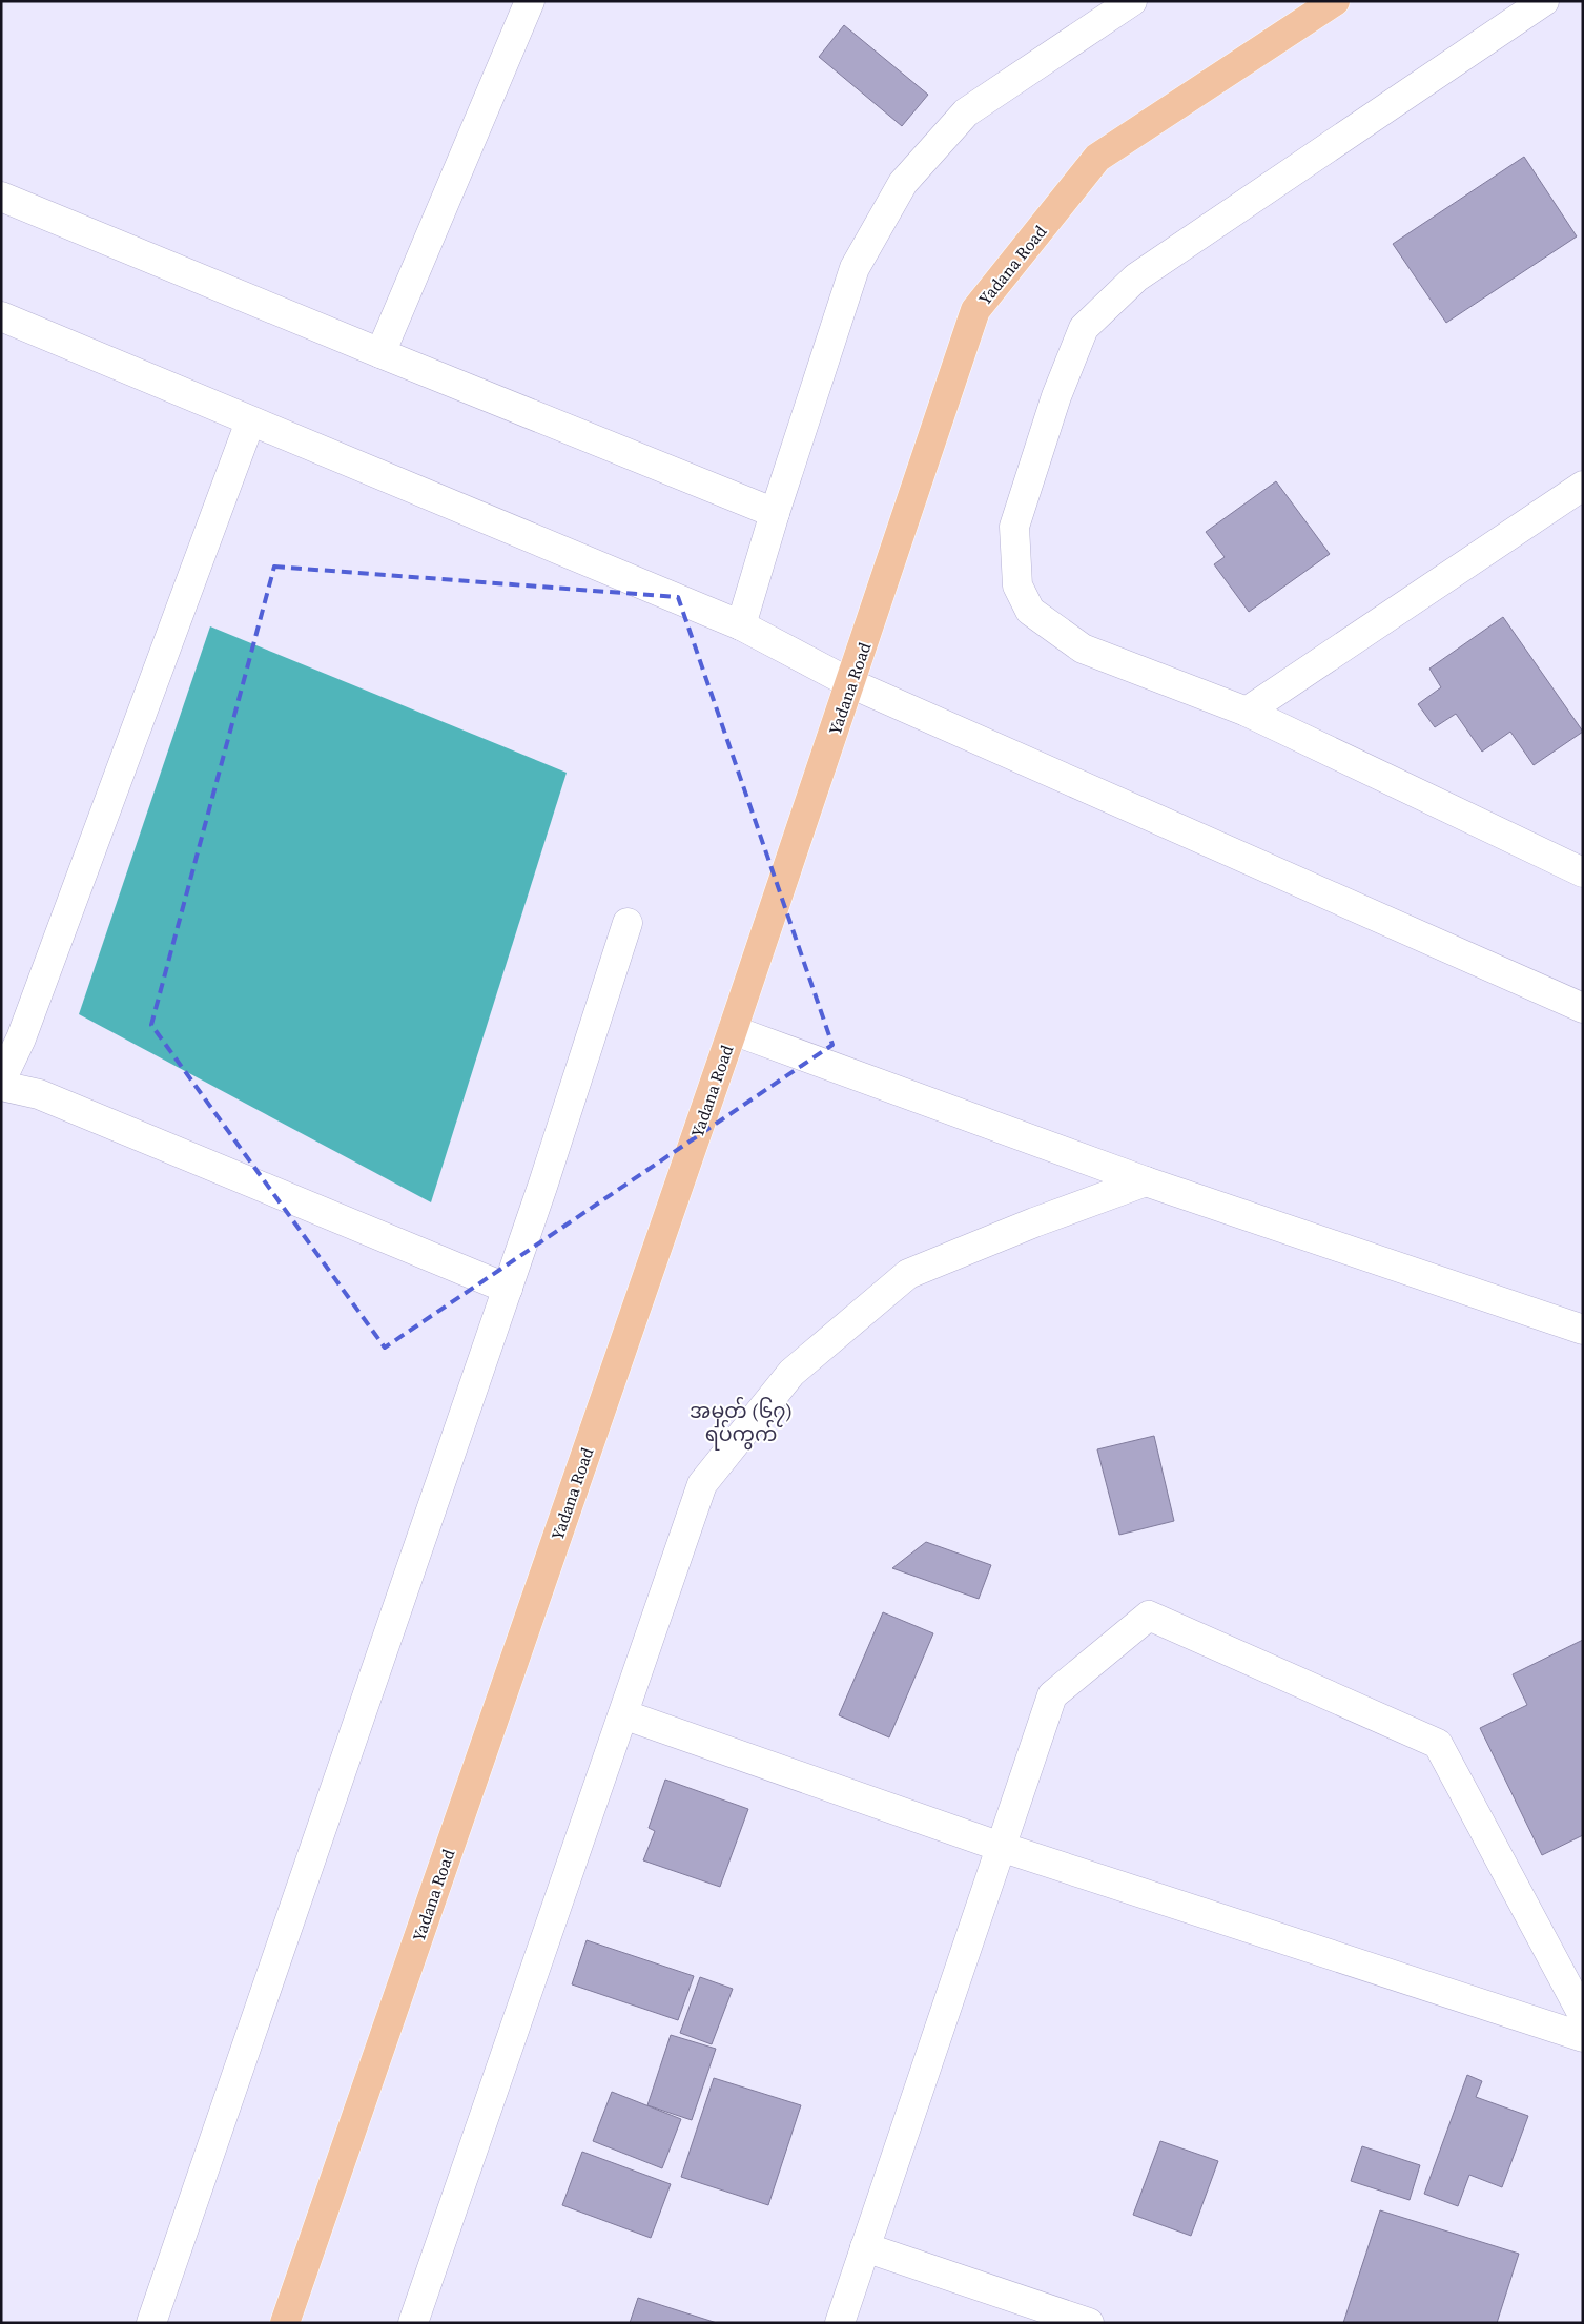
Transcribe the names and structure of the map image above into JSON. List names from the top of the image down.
{
  "streets": {
    "main road": ["Yadana Road"]
  },
  "districts": ["အမှတ် (၆၇) ရပ်ကွက်"]
}
